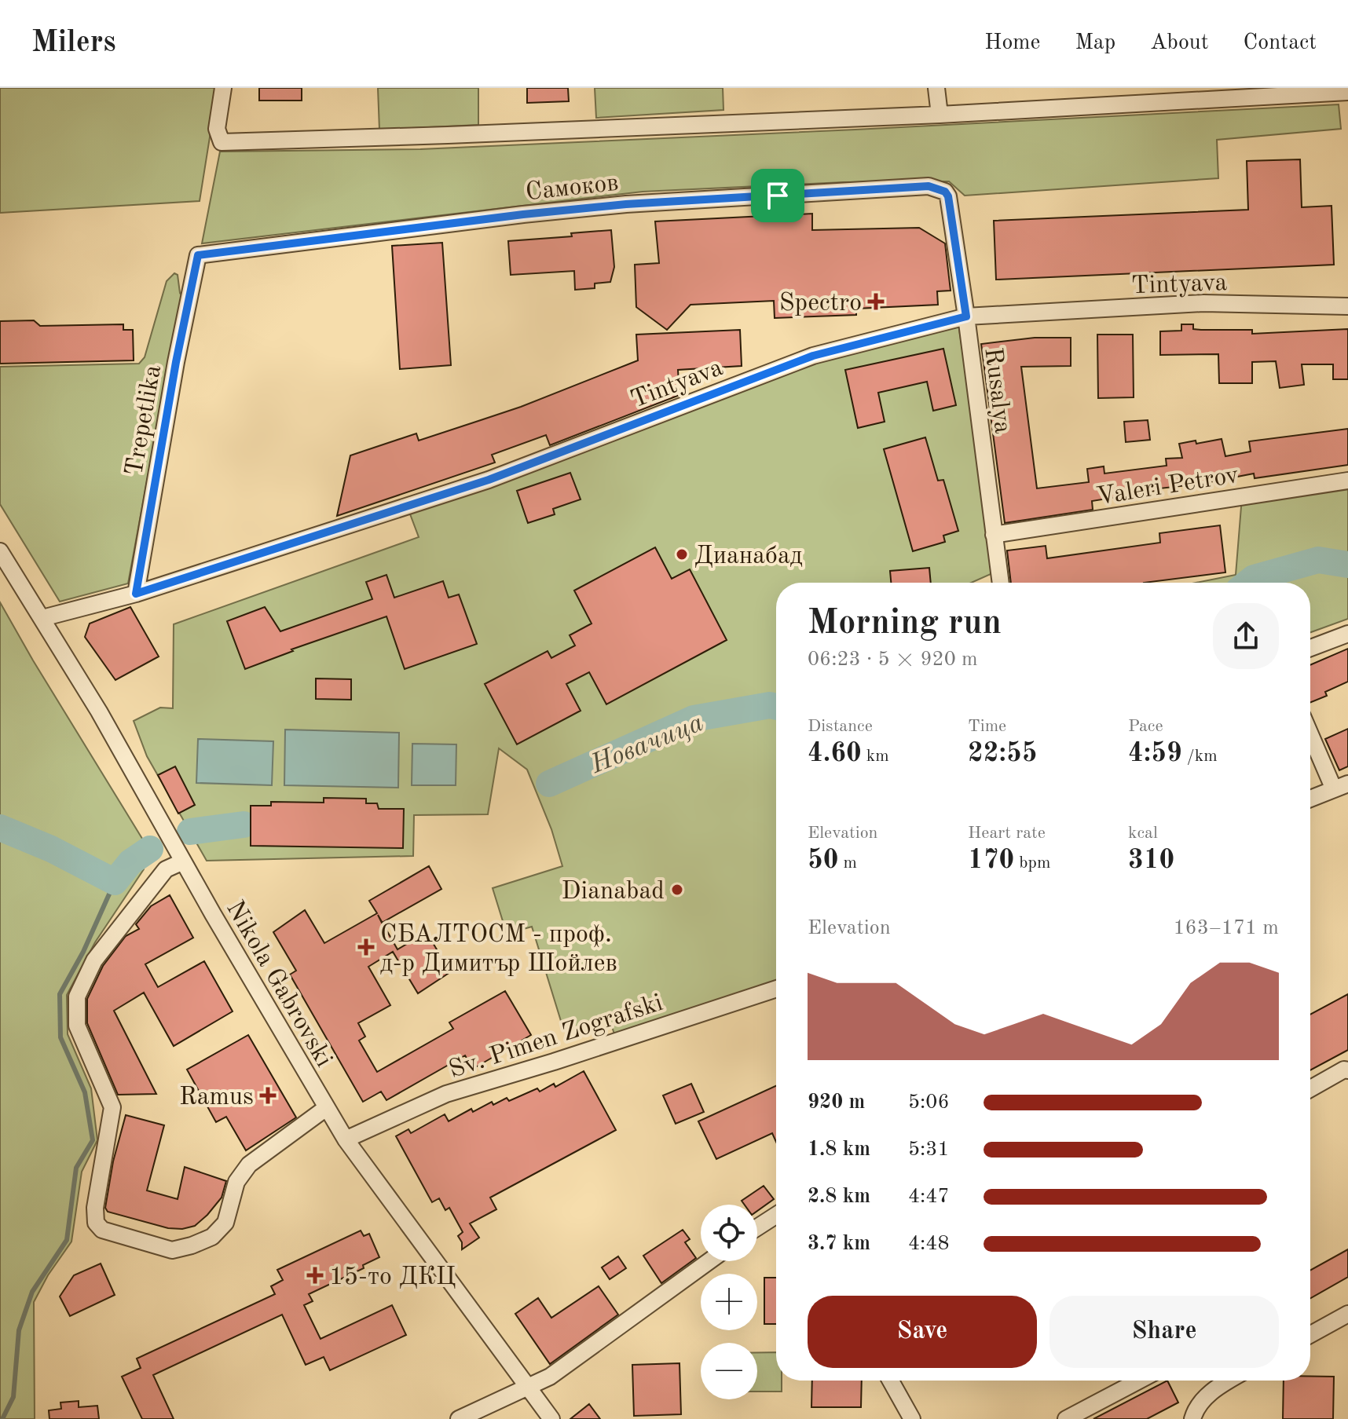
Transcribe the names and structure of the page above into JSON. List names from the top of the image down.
{
  "streets": {
    "street": [
      "Самоков",
      "Tintyava",
      "Rusalya",
      "Trepetlika",
      "Valeri Petrov",
      "Nikola Gabrovski",
      "Sv. Pimen Zografski"
    ]
  },
  "crossings": [
    ["Самоков", "Rusalya"],
    ["Самоков", "Trepetlika"],
    ["Tintyava", "Rusalya"],
    ["Tintyava", "Trepetlika"],
    ["Tintyava", "Nikola Gabrovski"],
    ["Rusalya", "Valeri Petrov"],
    ["Nikola Gabrovski", "Sv. Pimen Zografski"]
  ],
  "water": ["Новачица"],
  "places": {
    "health": [
      "Spectro",
      "СБАЛТОСМ - проф. д-р Димитър Шойлев",
      "Ramus",
      "15-то ДКЦ"
    ],
    "other": ["Дианабад", "Dianabad"]
  },
  "page": {
    "header": "Milers",
    "nav": [
      "Home",
      "Map",
      "About",
      "Contact"
    ],
    "heading": ["Morning run", "06:23 · 5 × 920 m"],
    "stats": [
      ["Distance", "4.60 km"],
      ["Time", "22:55"],
      ["Pace", "4:59 /km"],
      ["Elevation", "50 m"],
      ["Heart rate", "170 bpm"],
      ["kcal", "310"]
    ],
    "chart": ["Elevation", "163–171 m"],
    "list": [
      {
        "name": "920 m",
        "note": "5:06"
      },
      {
        "name": "1.8 km",
        "note": "5:31"
      },
      {
        "name": "2.8 km",
        "note": "4:47"
      },
      {
        "name": "3.7 km",
        "note": "4:48"
      }
    ],
    "map_buttons": ["+", "−"],
    "buttons": ["Save", "Share"]
  }
}
